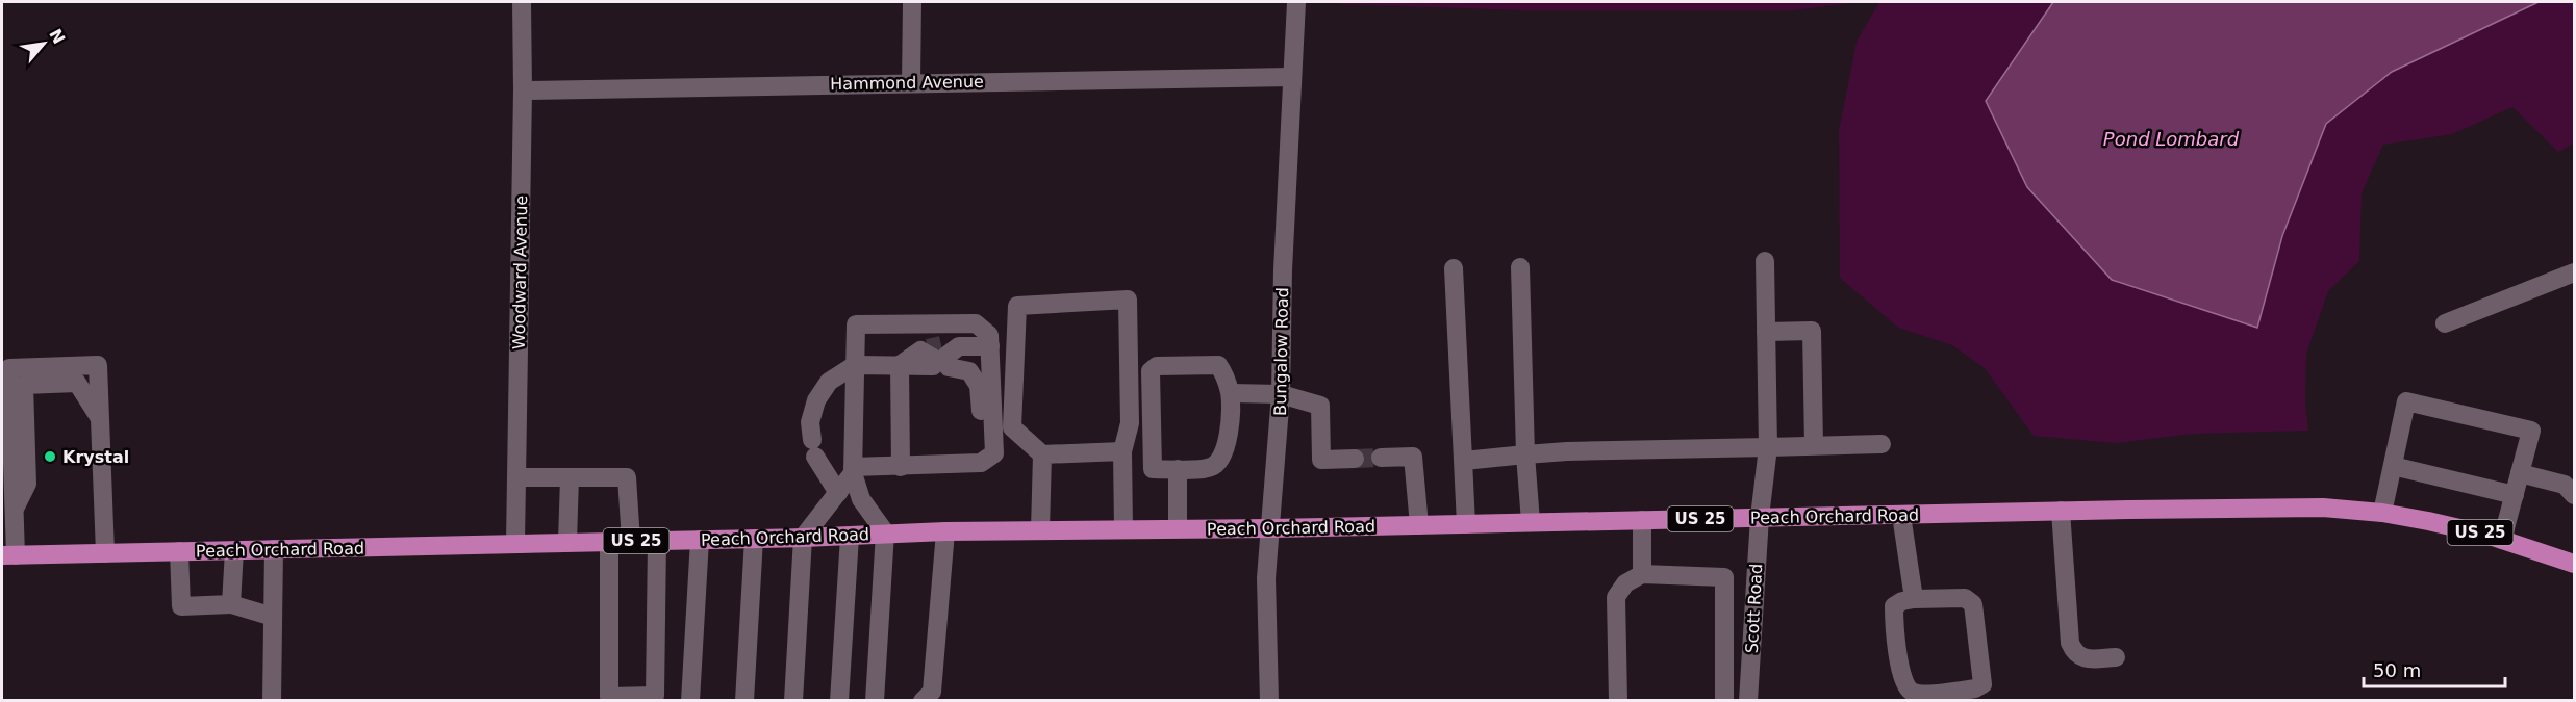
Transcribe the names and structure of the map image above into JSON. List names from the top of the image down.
{
  "streets": {
    "main road": ["Peach Orchard Road", "US 25"],
    "street": [
      "Hammond Avenue",
      "Woodward Avenue",
      "Bungalow Road",
      "Scott Road"
    ]
  },
  "crossings": [
    ["Hammond Avenue", "Woodward Avenue"],
    ["Hammond Avenue", "Bungalow Road"],
    ["Woodward Avenue", "Peach Orchard Road"],
    ["Bungalow Road", "Peach Orchard Road"],
    ["Peach Orchard Road", "Scott Road"]
  ],
  "water": ["Pond Lombard"],
  "places": ["Krystal"],
  "scale_bar": "50 m",
  "north": "top right"
}
